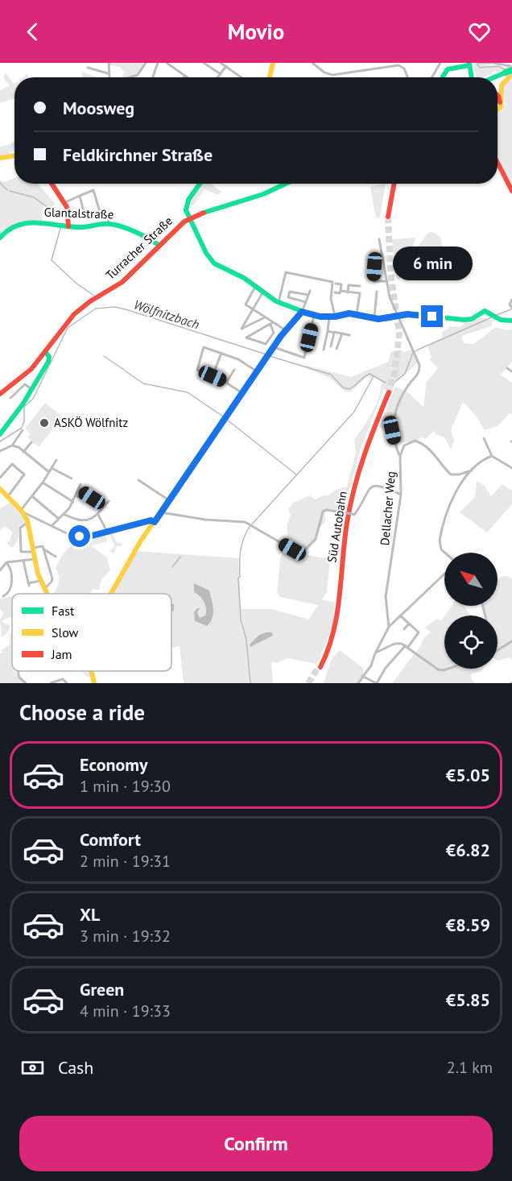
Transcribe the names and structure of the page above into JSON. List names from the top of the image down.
{
  "streets": {
    "main road": ["Glantalstraße", "Turracher Straße", "Süd Autobahn"],
    "street": ["Dellacher Weg"]
  },
  "crossings": [
    ["Glantalstraße", "Turracher Straße"]
  ],
  "water": ["Wölfnitzbach"],
  "places": ["ASKÖ Wölfnitz"],
  "legend": ["Fast", "Slow", "Jam"],
  "north": "top left",
  "page": {
    "header": "Movio",
    "banner": ["Moosweg", "Feldkirchner Straße"],
    "bubble": "6 min",
    "heading": "Choose a ride",
    "list": [
      {
        "name": "Economy",
        "note": "1 min · 19:30",
        "value": "€5.05"
      },
      {
        "name": "Comfort",
        "note": "2 min · 19:31",
        "value": "€6.82"
      },
      {
        "name": "XL",
        "note": "3 min · 19:32",
        "value": "€8.59"
      },
      {
        "name": "Green",
        "note": "4 min · 19:33",
        "value": "€5.85"
      }
    ],
    "pay": ["Cash", "2.1 km"],
    "buttons": "Confirm"
  }
}
